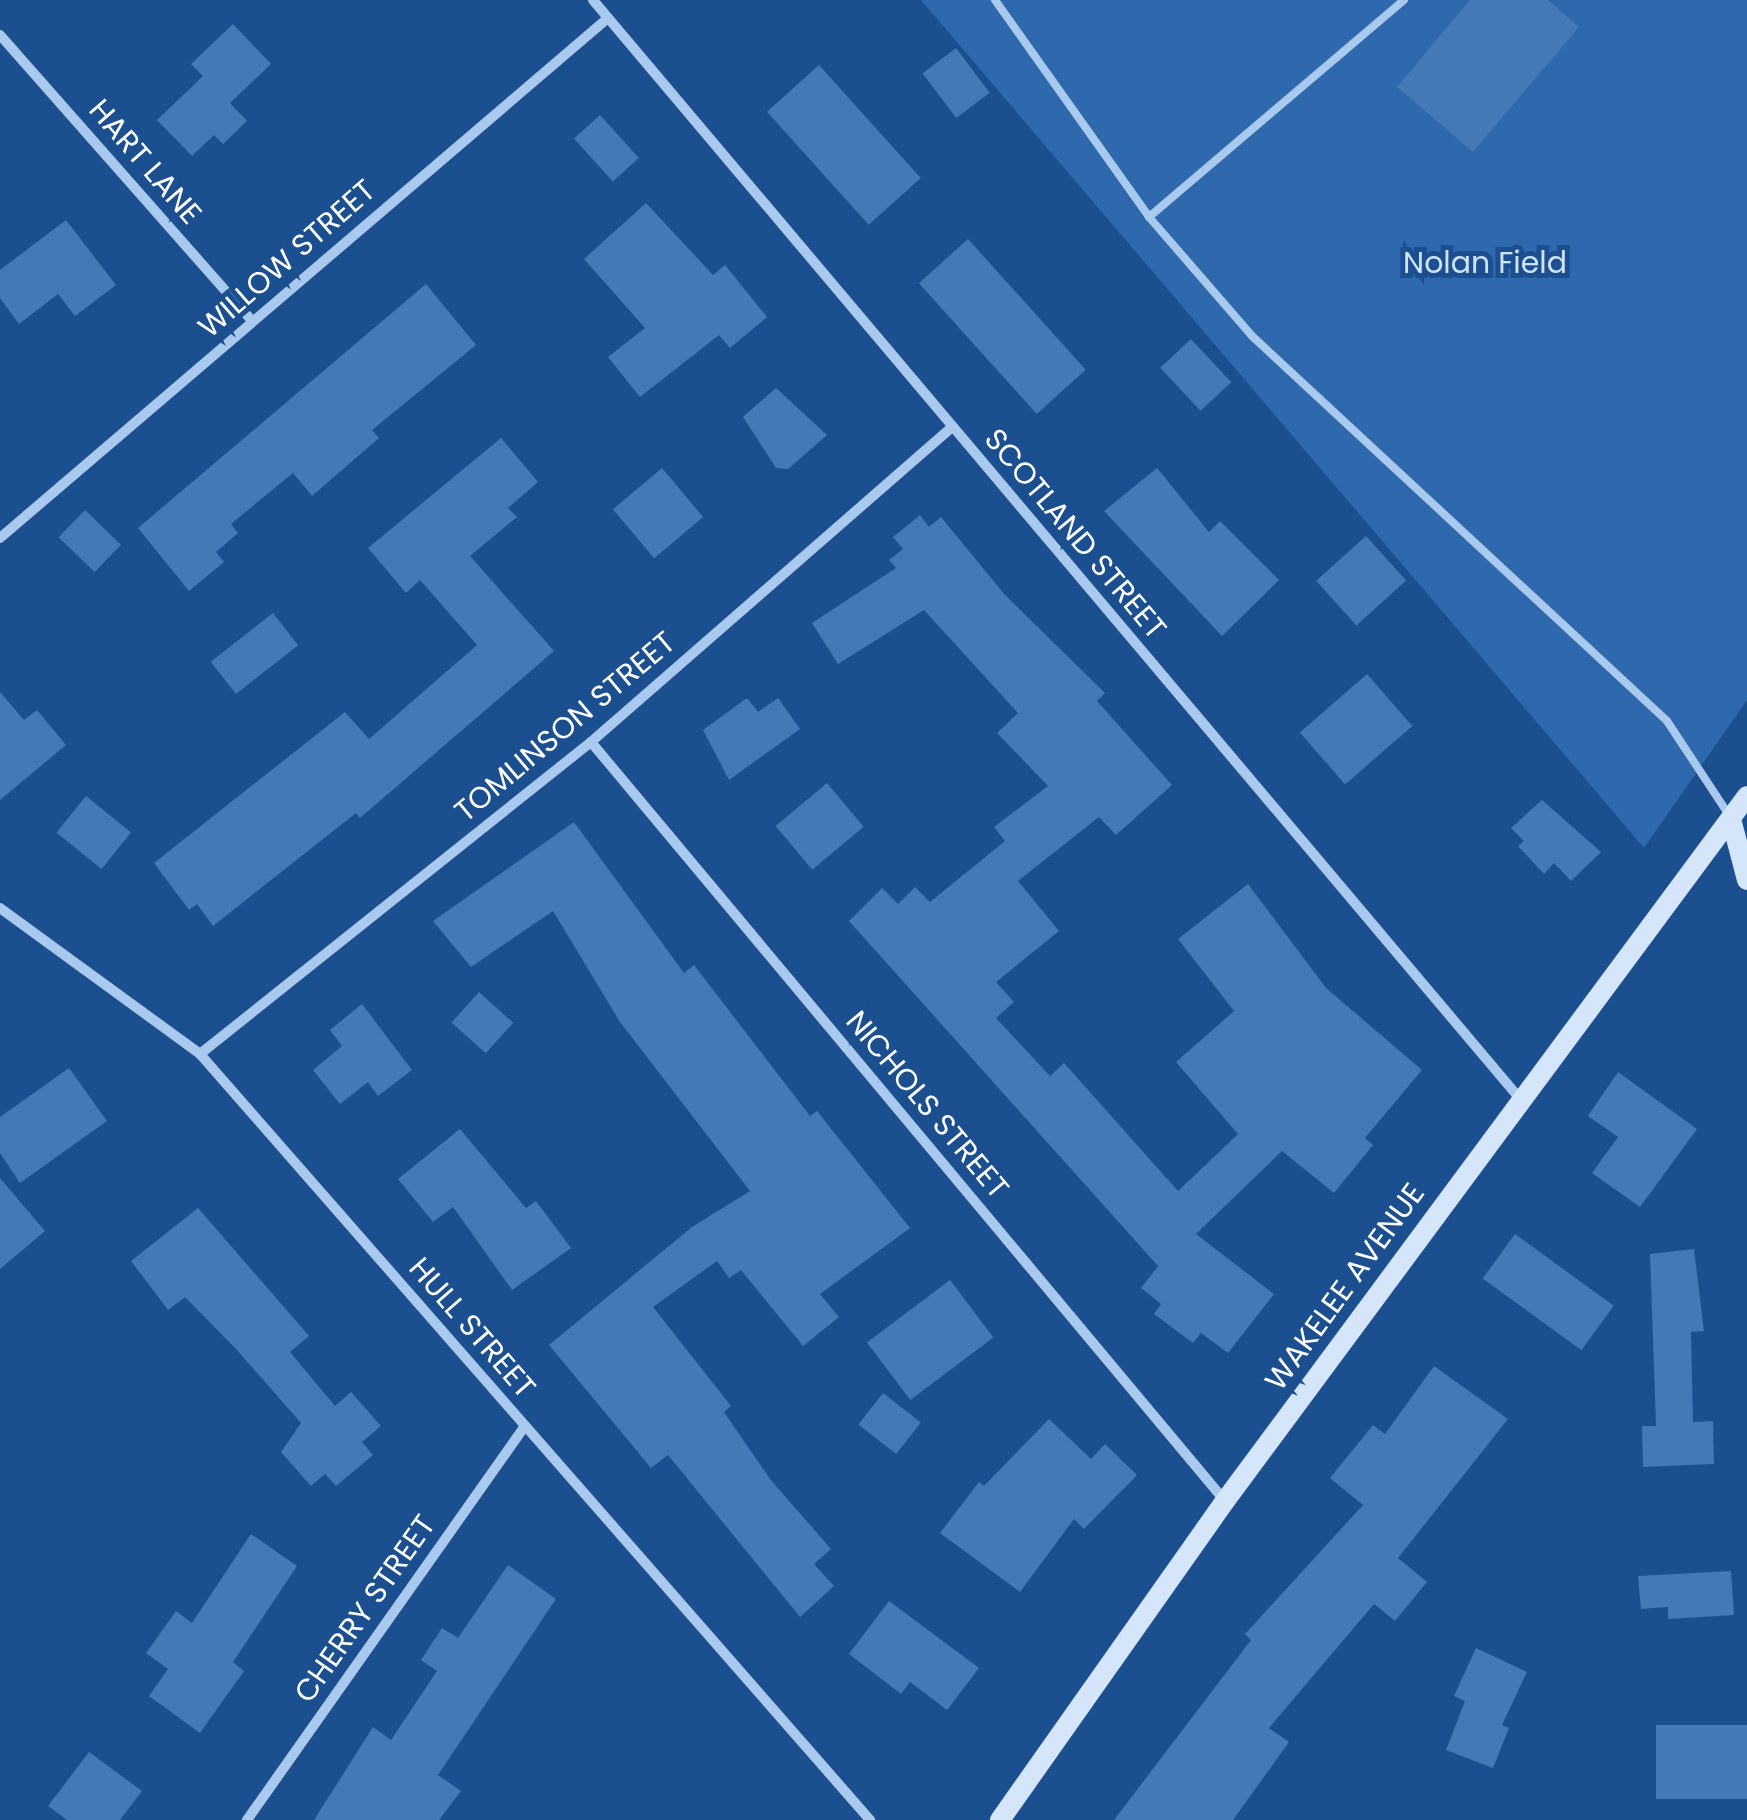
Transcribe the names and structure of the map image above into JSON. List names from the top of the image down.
{
  "streets": {
    "main road": ["WAKELEE AVENUE"],
    "street": [
      "HART LANE",
      "WILLOW STREET",
      "SCOTLAND STREET",
      "TOMLINSON STREET",
      "NICHOLS STREET",
      "HULL STREET",
      "CHERRY STREET"
    ]
  },
  "crossings": [
    ["HART LANE", "WILLOW STREET"],
    ["WILLOW STREET", "SCOTLAND STREET"],
    ["SCOTLAND STREET", "TOMLINSON STREET"],
    ["SCOTLAND STREET", "WAKELEE AVENUE"],
    ["TOMLINSON STREET", "NICHOLS STREET"],
    ["TOMLINSON STREET", "HULL STREET"],
    ["NICHOLS STREET", "WAKELEE AVENUE"],
    ["HULL STREET", "CHERRY STREET"]
  ],
  "parks": ["Nolan Field"]
}
